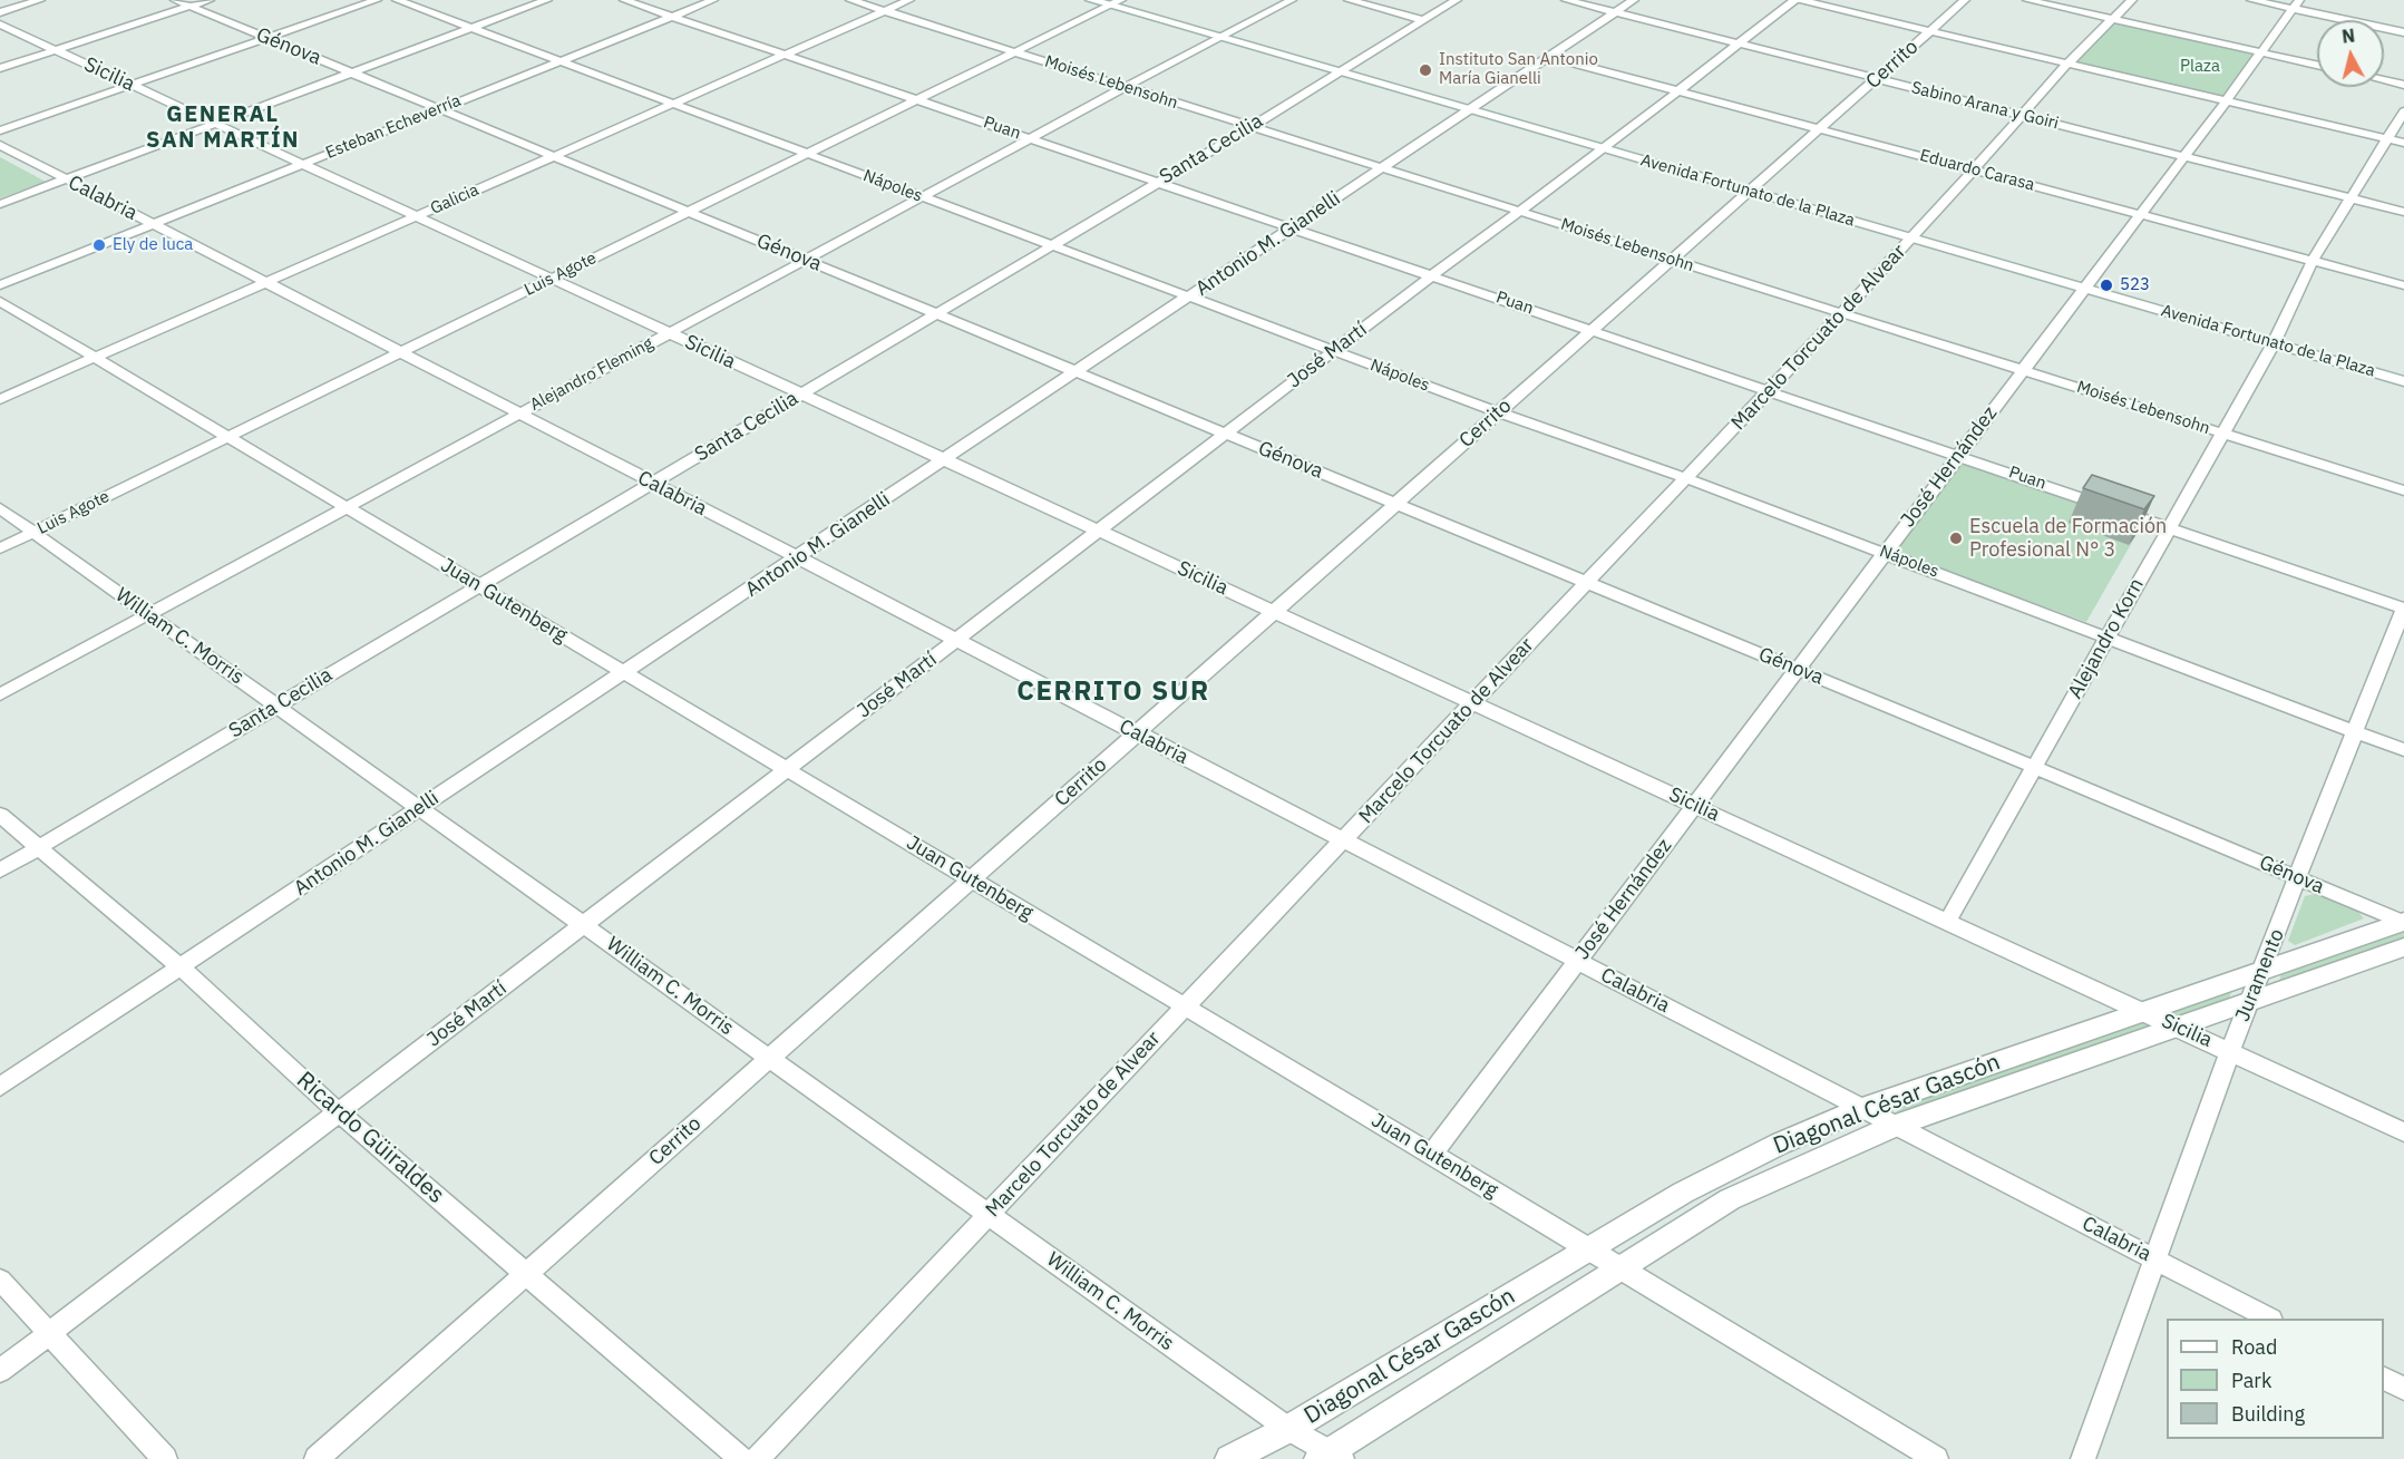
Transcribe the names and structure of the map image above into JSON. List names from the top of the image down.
{
  "streets": {
    "street": [
      "Génova",
      "Cerrito",
      "Sicilia",
      "Moisés Lebensohn",
      "Sabino Arana y Goiri",
      "Esteban Echeverría",
      "Puan",
      "Santa Cecilia",
      "Eduardo Carasa",
      "Nápoles",
      "Avenida Fortunato de la Plaza",
      "Calabria",
      "Galicia",
      "Antonio M. Gianelli",
      "Luis Agote",
      "Marcelo Torcuato de Alvear",
      "José Martí",
      "Alejandro Fleming",
      "José Hernández",
      "Juan Gutenberg",
      "William C. Morris",
      "Alejandro Korn",
      "Juramento",
      "Diagonal César Gascón",
      "Ricardo Güiraldes"
    ]
  },
  "crossings": [
    ["Génova", "Cerrito"],
    ["Génova", "Esteban Echeverría"],
    ["Génova", "Santa Cecilia"],
    ["Génova", "Galicia"],
    ["Génova", "Antonio M. Gianelli"],
    ["Génova", "Luis Agote"],
    ["Génova", "Marcelo Torcuato de Alvear"],
    ["Génova", "José Martí"],
    ["Génova", "Alejandro Fleming"],
    ["Génova", "José Hernández"],
    ["Génova", "Alejandro Korn"],
    ["Génova", "Juramento"],
    ["Génova", "Diagonal César Gascón"],
    ["Cerrito", "Sicilia"],
    ["Cerrito", "Moisés Lebensohn"],
    ["Cerrito", "Sabino Arana y Goiri"],
    ["Cerrito", "Puan"],
    ["Cerrito", "Eduardo Carasa"],
    ["Cerrito", "Nápoles"],
    ["Cerrito", "Avenida Fortunato de la Plaza"],
    ["Cerrito", "Calabria"],
    ["Cerrito", "Juan Gutenberg"],
    ["Cerrito", "William C. Morris"],
    ["Cerrito", "Ricardo Güiraldes"],
    ["Sicilia", "Esteban Echeverría"],
    ["Sicilia", "Santa Cecilia"],
    ["Sicilia", "Galicia"],
    ["Sicilia", "Antonio M. Gianelli"],
    ["Sicilia", "Luis Agote"],
    ["Sicilia", "Marcelo Torcuato de Alvear"],
    ["Sicilia", "José Martí"],
    ["Sicilia", "Alejandro Fleming"],
    ["Sicilia", "José Hernández"],
    ["Sicilia", "Alejandro Korn"],
    ["Sicilia", "Juramento"],
    ["Sicilia", "Diagonal César Gascón"],
    ["Moisés Lebensohn", "Santa Cecilia"],
    ["Moisés Lebensohn", "Galicia"],
    ["Moisés Lebensohn", "Antonio M. Gianelli"],
    ["Moisés Lebensohn", "Luis Agote"],
    ["Moisés Lebensohn", "Marcelo Torcuato de Alvear"],
    ["Moisés Lebensohn", "José Martí"],
    ["Moisés Lebensohn", "Alejandro Fleming"],
    ["Moisés Lebensohn", "José Hernández"],
    ["Moisés Lebensohn", "Alejandro Korn"],
    ["Sabino Arana y Goiri", "Antonio M. Gianelli"],
    ["Sabino Arana y Goiri", "Marcelo Torcuato de Alvear"],
    ["Sabino Arana y Goiri", "José Martí"],
    ["Sabino Arana y Goiri", "José Hernández"],
    ["Sabino Arana y Goiri", "Alejandro Korn"],
    ["Esteban Echeverría", "Puan"],
    ["Esteban Echeverría", "Nápoles"],
    ["Esteban Echeverría", "Calabria"],
    ["Puan", "Santa Cecilia"],
    ["Puan", "Galicia"],
    ["Puan", "Antonio M. Gianelli"],
    ["Puan", "Luis Agote"],
    ["Puan", "Marcelo Torcuato de Alvear"],
    ["Puan", "José Martí"],
    ["Puan", "Alejandro Fleming"],
    ["Puan", "José Hernández"],
    ["Puan", "Alejandro Korn"],
    ["Puan", "Juramento"],
    ["Santa Cecilia", "Nápoles"],
    ["Santa Cecilia", "Avenida Fortunato de la Plaza"],
    ["Santa Cecilia", "Calabria"],
    ["Santa Cecilia", "Juan Gutenberg"],
    ["Santa Cecilia", "William C. Morris"],
    ["Santa Cecilia", "Ricardo Güiraldes"],
    ["Eduardo Carasa", "Antonio M. Gianelli"],
    ["Eduardo Carasa", "Marcelo Torcuato de Alvear"],
    ["Eduardo Carasa", "José Martí"],
    ["Eduardo Carasa", "José Hernández"],
    ["Eduardo Carasa", "Alejandro Korn"],
    ["Nápoles", "Galicia"],
    ["Nápoles", "Antonio M. Gianelli"],
    ["Nápoles", "Luis Agote"],
    ["Nápoles", "Marcelo Torcuato de Alvear"],
    ["Nápoles", "José Martí"],
    ["Nápoles", "Alejandro Fleming"],
    ["Nápoles", "José Hernández"],
    ["Nápoles", "Alejandro Korn"],
    ["Nápoles", "Juramento"],
    ["Avenida Fortunato de la Plaza", "Antonio M. Gianelli"],
    ["Avenida Fortunato de la Plaza", "Luis Agote"],
    ["Avenida Fortunato de la Plaza", "Marcelo Torcuato de Alvear"],
    ["Avenida Fortunato de la Plaza", "José Martí"],
    ["Avenida Fortunato de la Plaza", "Alejandro Fleming"],
    ["Avenida Fortunato de la Plaza", "José Hernández"],
    ["Avenida Fortunato de la Plaza", "Alejandro Korn"],
    ["Calabria", "Galicia"],
    ["Calabria", "Antonio M. Gianelli"],
    ["Calabria", "Luis Agote"],
    ["Calabria", "Marcelo Torcuato de Alvear"],
    ["Calabria", "José Martí"],
    ["Calabria", "Alejandro Fleming"],
    ["Calabria", "José Hernández"],
    ["Calabria", "Juramento"],
    ["Calabria", "Diagonal César Gascón"],
    ["Galicia", "Juan Gutenberg"],
    ["Antonio M. Gianelli", "Juan Gutenberg"],
    ["Antonio M. Gianelli", "William C. Morris"],
    ["Antonio M. Gianelli", "Ricardo Güiraldes"],
    ["Luis Agote", "Juan Gutenberg"],
    ["Luis Agote", "William C. Morris"],
    ["Marcelo Torcuato de Alvear", "Juan Gutenberg"],
    ["Marcelo Torcuato de Alvear", "William C. Morris"],
    ["José Martí", "Juan Gutenberg"],
    ["José Martí", "William C. Morris"],
    ["José Martí", "Ricardo Güiraldes"],
    ["Alejandro Fleming", "Juan Gutenberg"],
    ["Alejandro Fleming", "William C. Morris"],
    ["José Hernández", "Juan Gutenberg"],
    ["Juan Gutenberg", "Diagonal César Gascón"],
    ["William C. Morris", "Diagonal César Gascón"],
    ["Juramento", "Diagonal César Gascón"]
  ],
  "districts": ["GENERAL SAN MARTÍN", "CERRITO SUR"],
  "parks": ["Plaza"],
  "places": [
    "Instituto San Antonio María Gianelli",
    "Ely de luca",
    "523",
    "Escuela de Formación Profesional N° 3"
  ],
  "legend": ["Road", "Park", "Building"],
  "north": "top"
}
